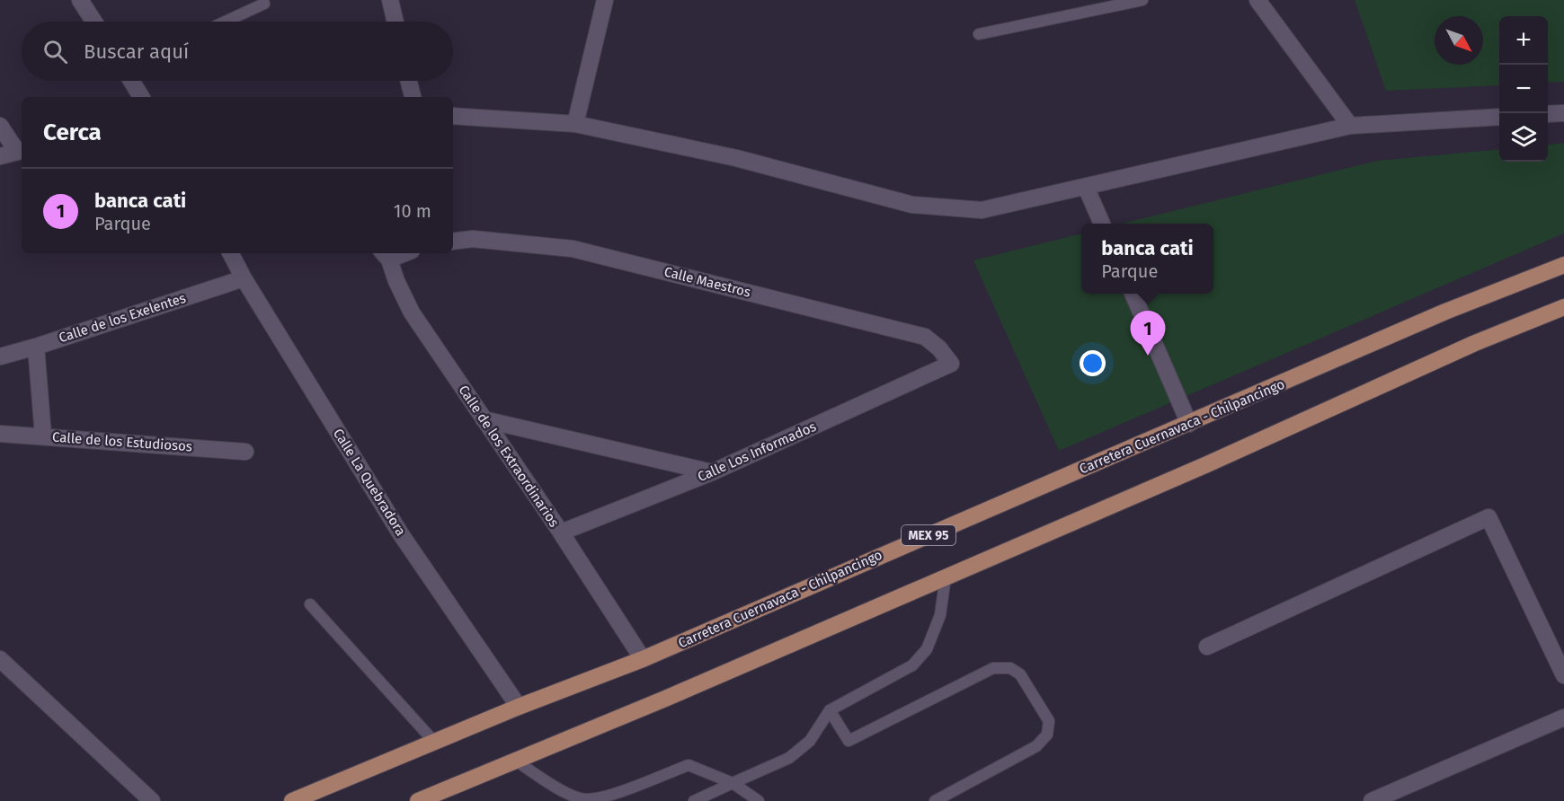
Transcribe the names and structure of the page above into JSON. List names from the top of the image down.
{
  "streets": {
    "main road": ["Carretera Cuernavaca - Chilpancingo", "MEX 95"],
    "street": [
      "Calle Maestros",
      "Calle de los Exelentes",
      "Calle de los Estudiosos",
      "Calle Los Informados",
      "Calle de los Extraordinarios",
      "Calle La Quebradora"
    ]
  },
  "crossings": [
    ["Calle Maestros", "Calle Los Informados"],
    ["Calle de los Exelentes", "Calle La Quebradora"],
    ["Carretera Cuernavaca - Chilpancingo", "Calle de los Extraordinarios"],
    ["Carretera Cuernavaca - Chilpancingo", "Calle La Quebradora"],
    ["Calle Los Informados", "Calle de los Extraordinarios"]
  ],
  "north": "bottom right",
  "page": {
    "map_buttons": ["+", "−"],
    "search": "Buscar aquí",
    "heading": "Cerca",
    "list": [
      {
        "mark": "1",
        "name": "banca cati",
        "note": "Parque",
        "value": "10 m"
      }
    ],
    "popup": ["banca cati", "Parque"],
    "pins": "1"
  }
}
